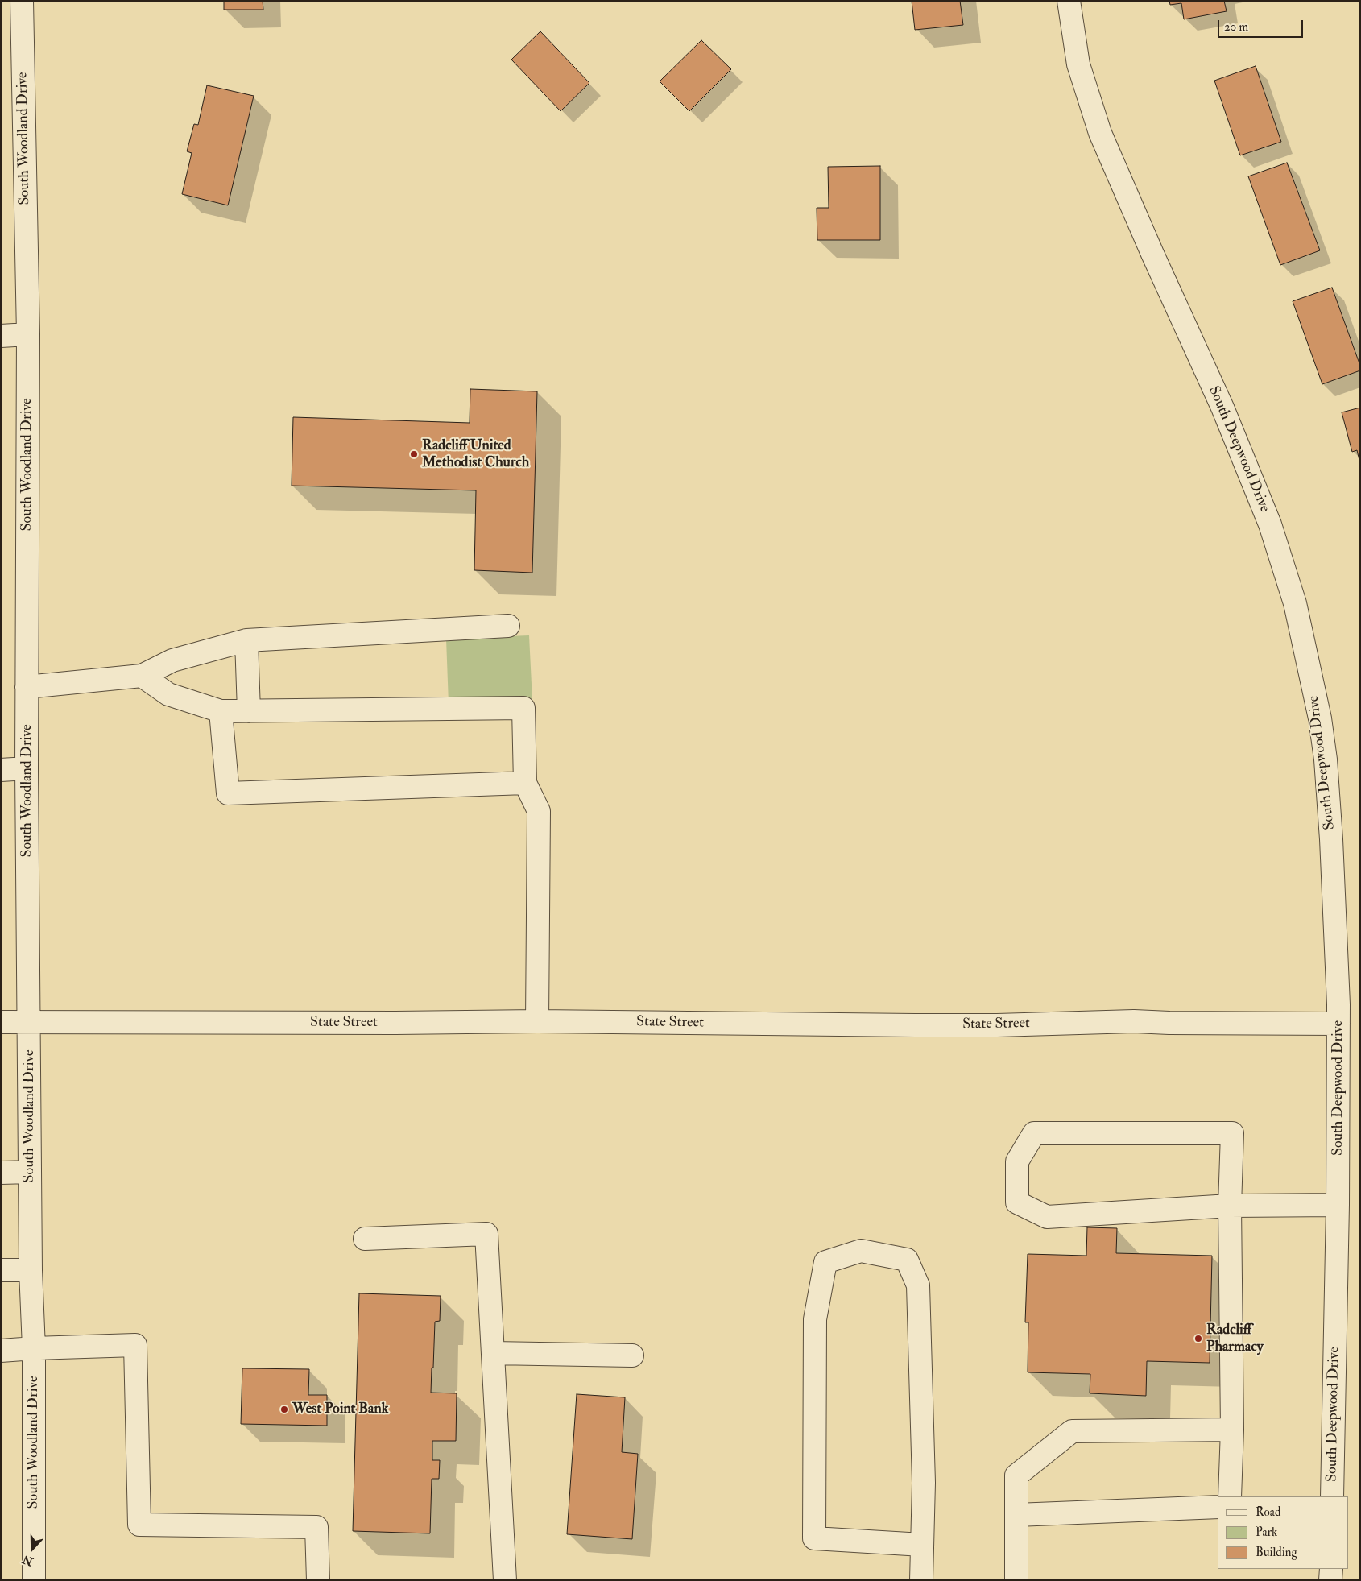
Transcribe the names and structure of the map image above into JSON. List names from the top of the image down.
{
  "streets": {
    "street": ["South Woodland Drive", "South Deepwood Drive", "State Street"]
  },
  "crossings": [
    ["South Woodland Drive", "State Street"],
    ["South Deepwood Drive", "State Street"]
  ],
  "places": ["Radcliff United Methodist Church", "Radcliff Pharmacy", "West Point Bank"],
  "legend": ["Road", "Park", "Building"],
  "scale_bar": "20 m",
  "north": "bottom"
}
